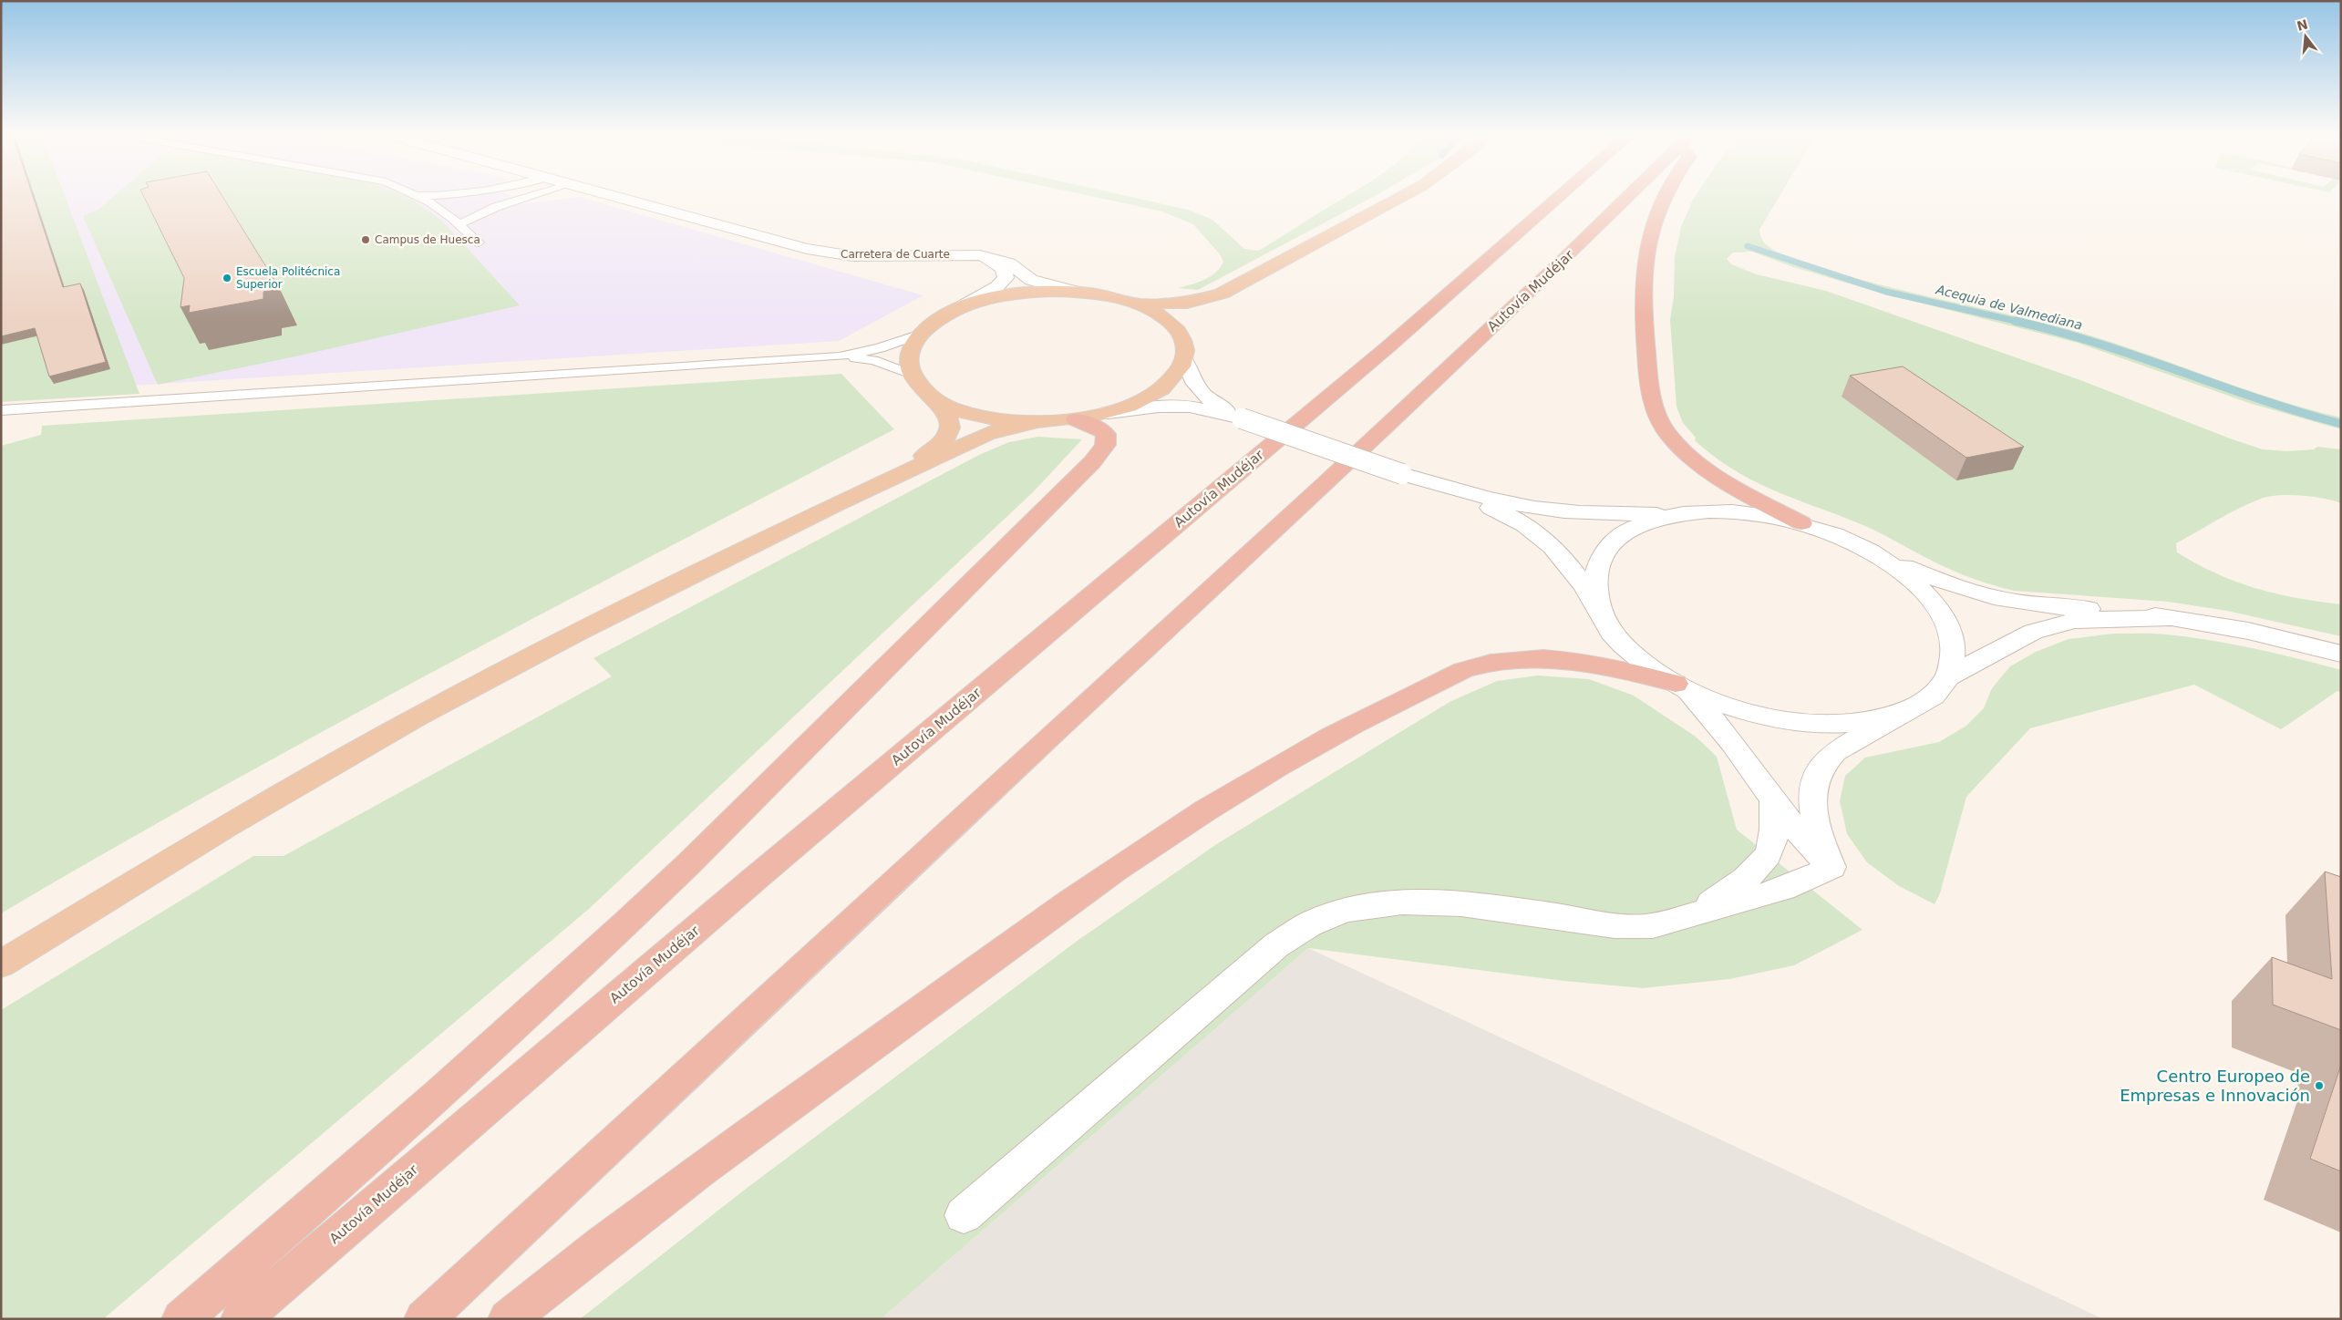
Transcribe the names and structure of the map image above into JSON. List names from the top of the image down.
{
  "streets": {
    "highway": ["Autovía Mudéjar"],
    "street": ["Carretera de Cuarte"]
  },
  "water": ["Acequia de Valmediana"],
  "places": ["Campus de Huesca", "Escuela Politécnica Superior", "Centro Europeo de Empresas e Innovación"],
  "north": "top"
}
